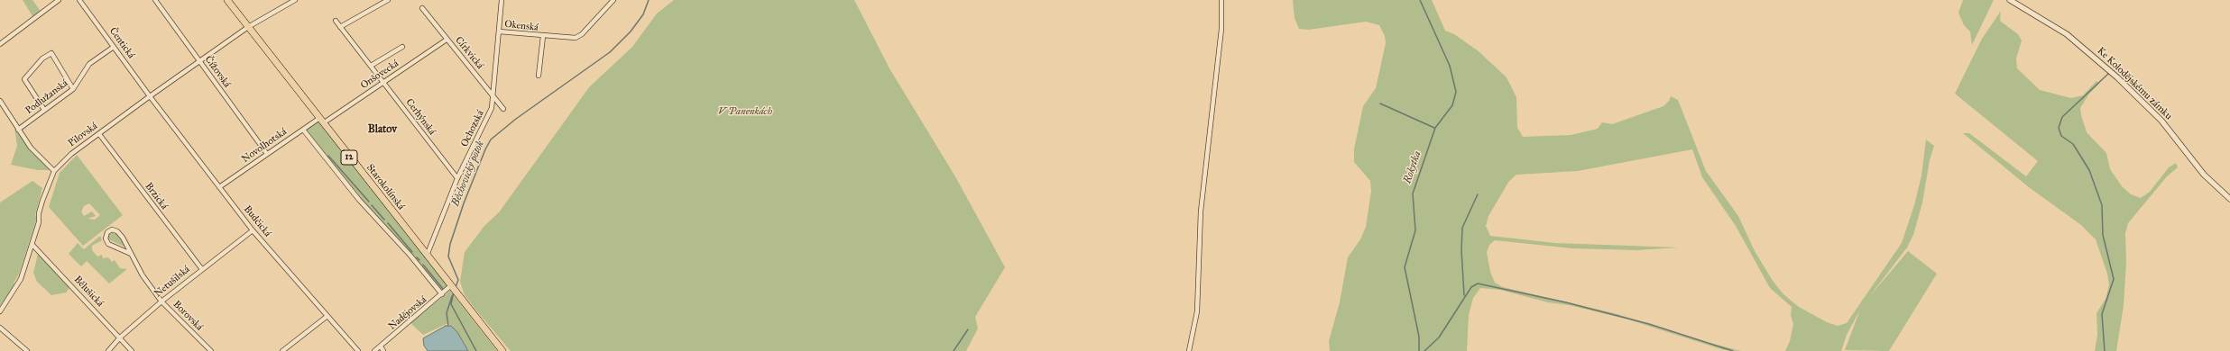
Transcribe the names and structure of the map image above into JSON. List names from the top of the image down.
{
  "streets": {
    "main road": ["12", "Starokolínská"],
    "street": [
      "Okenská",
      "Čentická",
      "Církvická",
      "Čížovská",
      "Onšovecká",
      "Ke Kolodějskému zámku",
      "Podlužanská",
      "Cerhýnská",
      "Ochozská",
      "Pilovská",
      "Novolhotská",
      "Brzická",
      "Budčická",
      "Netušilská",
      "Bělušická",
      "Nadějovská",
      "Borovská"
    ]
  },
  "crossings": [
    ["Okenská", "Ochozská"],
    ["Čentická", "Podlužanská"],
    ["Čentická", "Pilovská"],
    ["Čentická", "Budčická"],
    ["Církvická", "Onšovecká"],
    ["Církvická", "Ochozská"],
    ["Čížovská", "Pilovská"],
    ["Čížovská", "Novolhotská"],
    ["Onšovecká", "Cerhýnská"],
    ["Onšovecká", "Novolhotská"],
    ["Onšovecká", "Starokolínská"],
    ["Cerhýnská", "Ochozská"],
    ["Ochozská", "Starokolínská"],
    ["Pilovská", "Starokolínská"],
    ["Pilovská", "Brzická"],
    ["Pilovská", "Budčická"],
    ["Pilovská", "Bělušická"],
    ["Novolhotská", "Starokolínská"],
    ["Novolhotská", "Budčická"],
    ["Starokolínská", "Nadějovská"],
    ["Brzická", "Netušilská"],
    ["Budčická", "Netušilská"],
    ["Netušilská", "Bělušická"],
    ["Netušilská", "Borovská"]
  ],
  "districts": ["Blatov"],
  "water": ["Rokytka", "Běchovický potok"],
  "parks": ["V Panenkách"]
}
